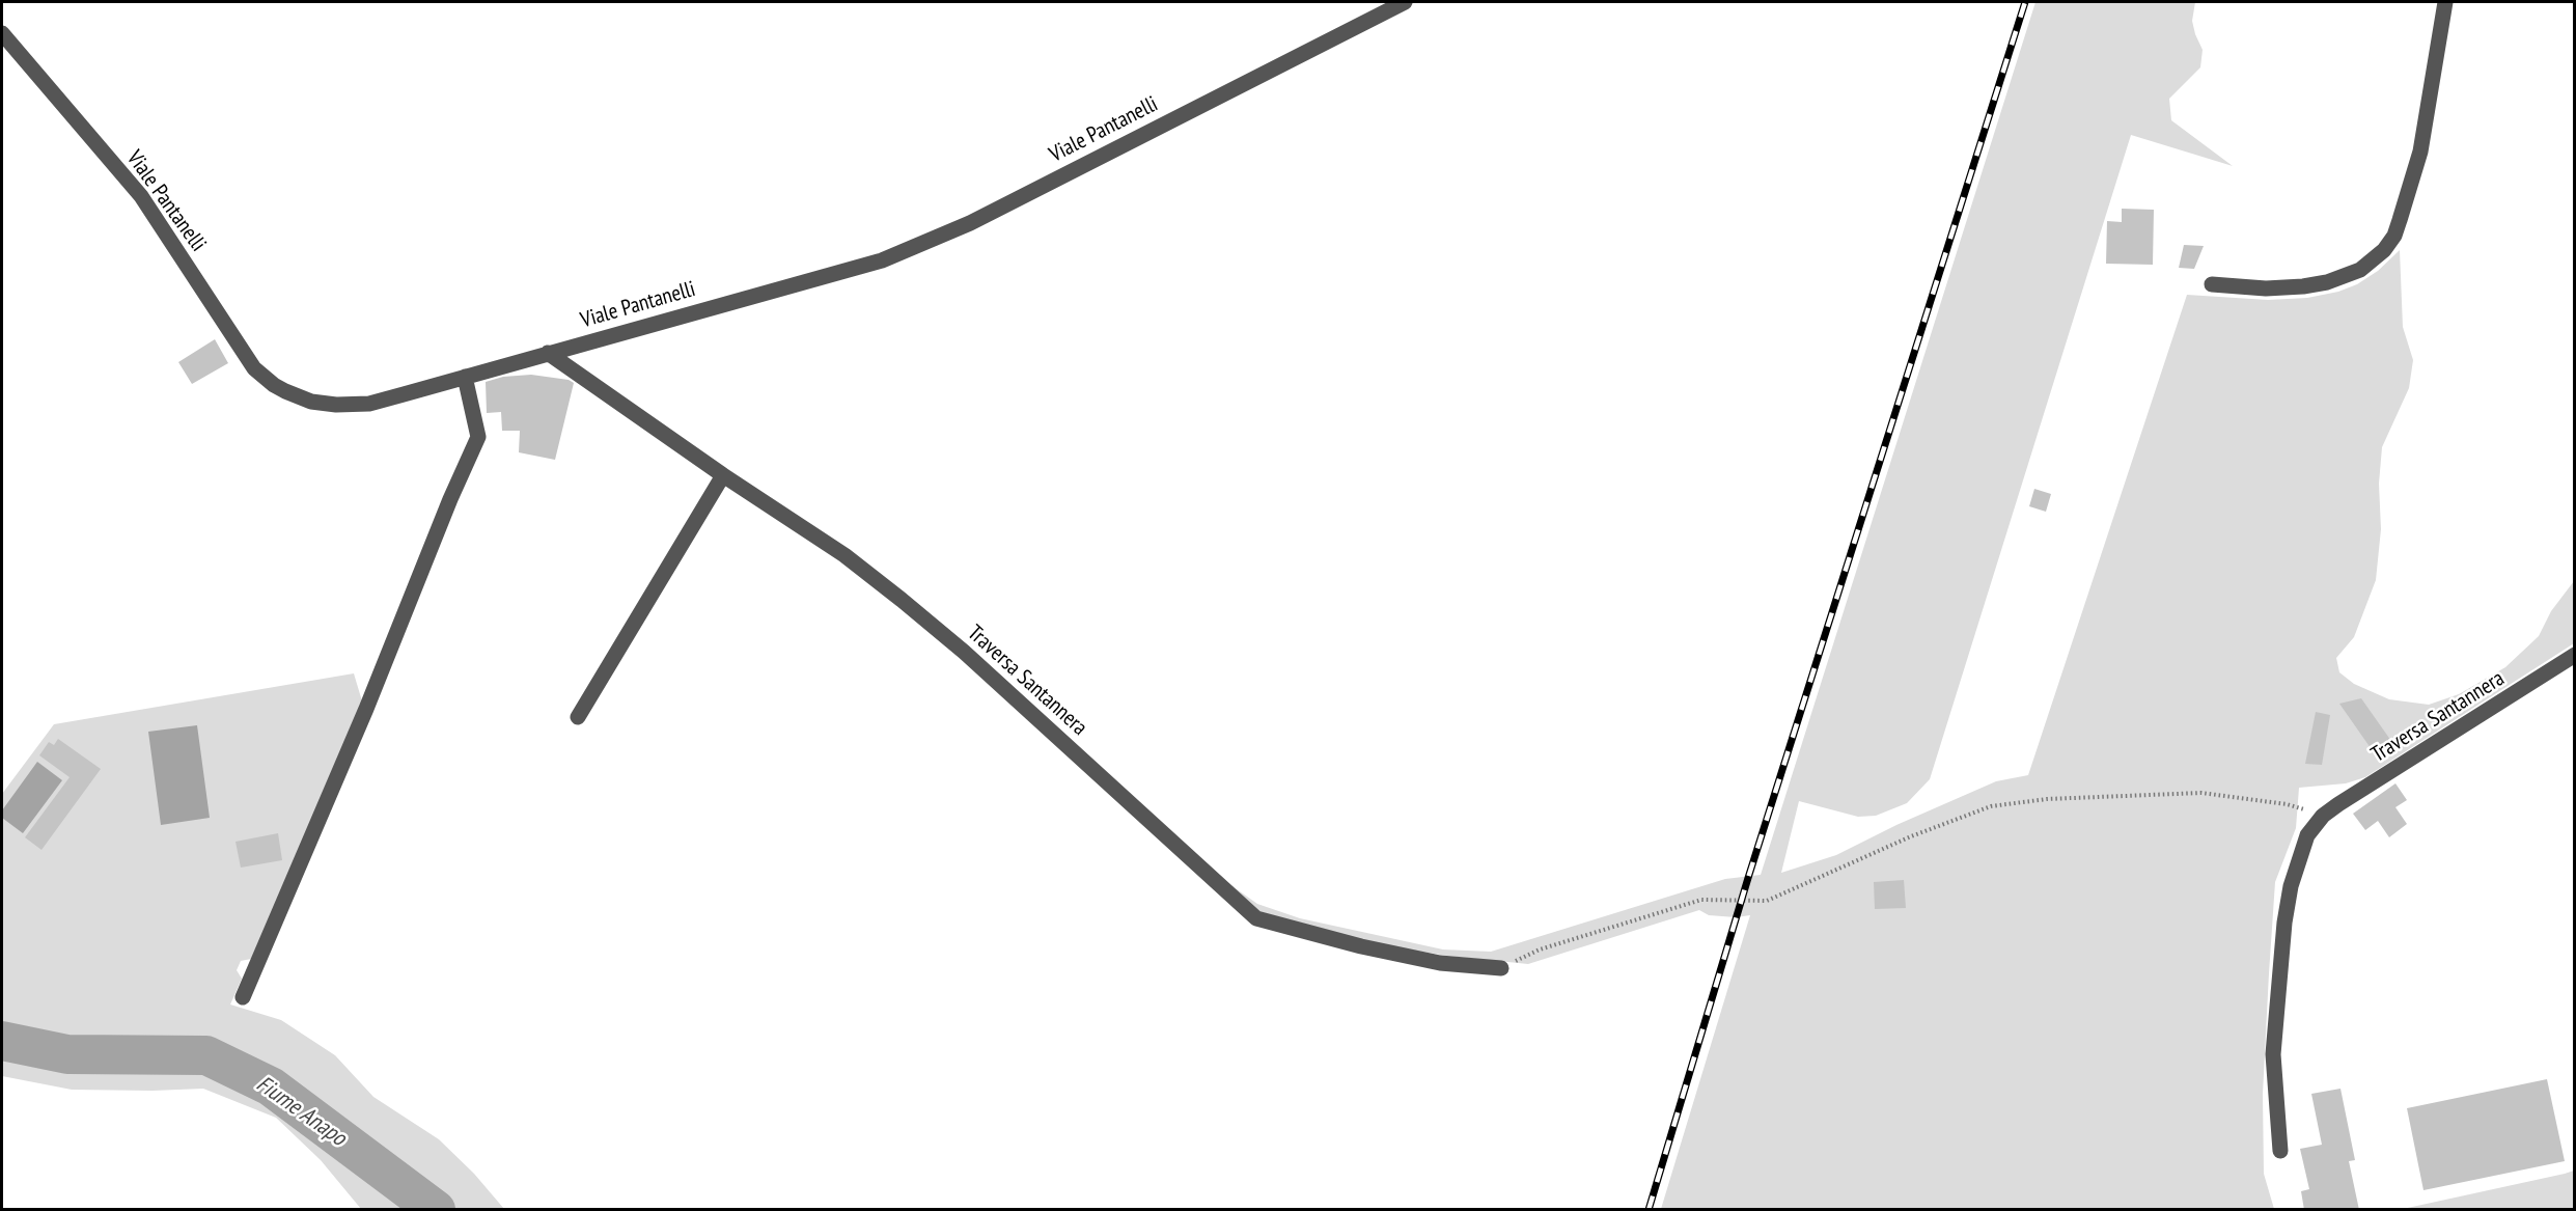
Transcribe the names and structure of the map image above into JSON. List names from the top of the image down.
{
  "streets": {
    "street": ["Viale Pantanelli", "Traversa Santannera"]
  },
  "crossings": [
    ["Viale Pantanelli", "Traversa Santannera"]
  ],
  "water": ["Fiume Anapo"]
}
